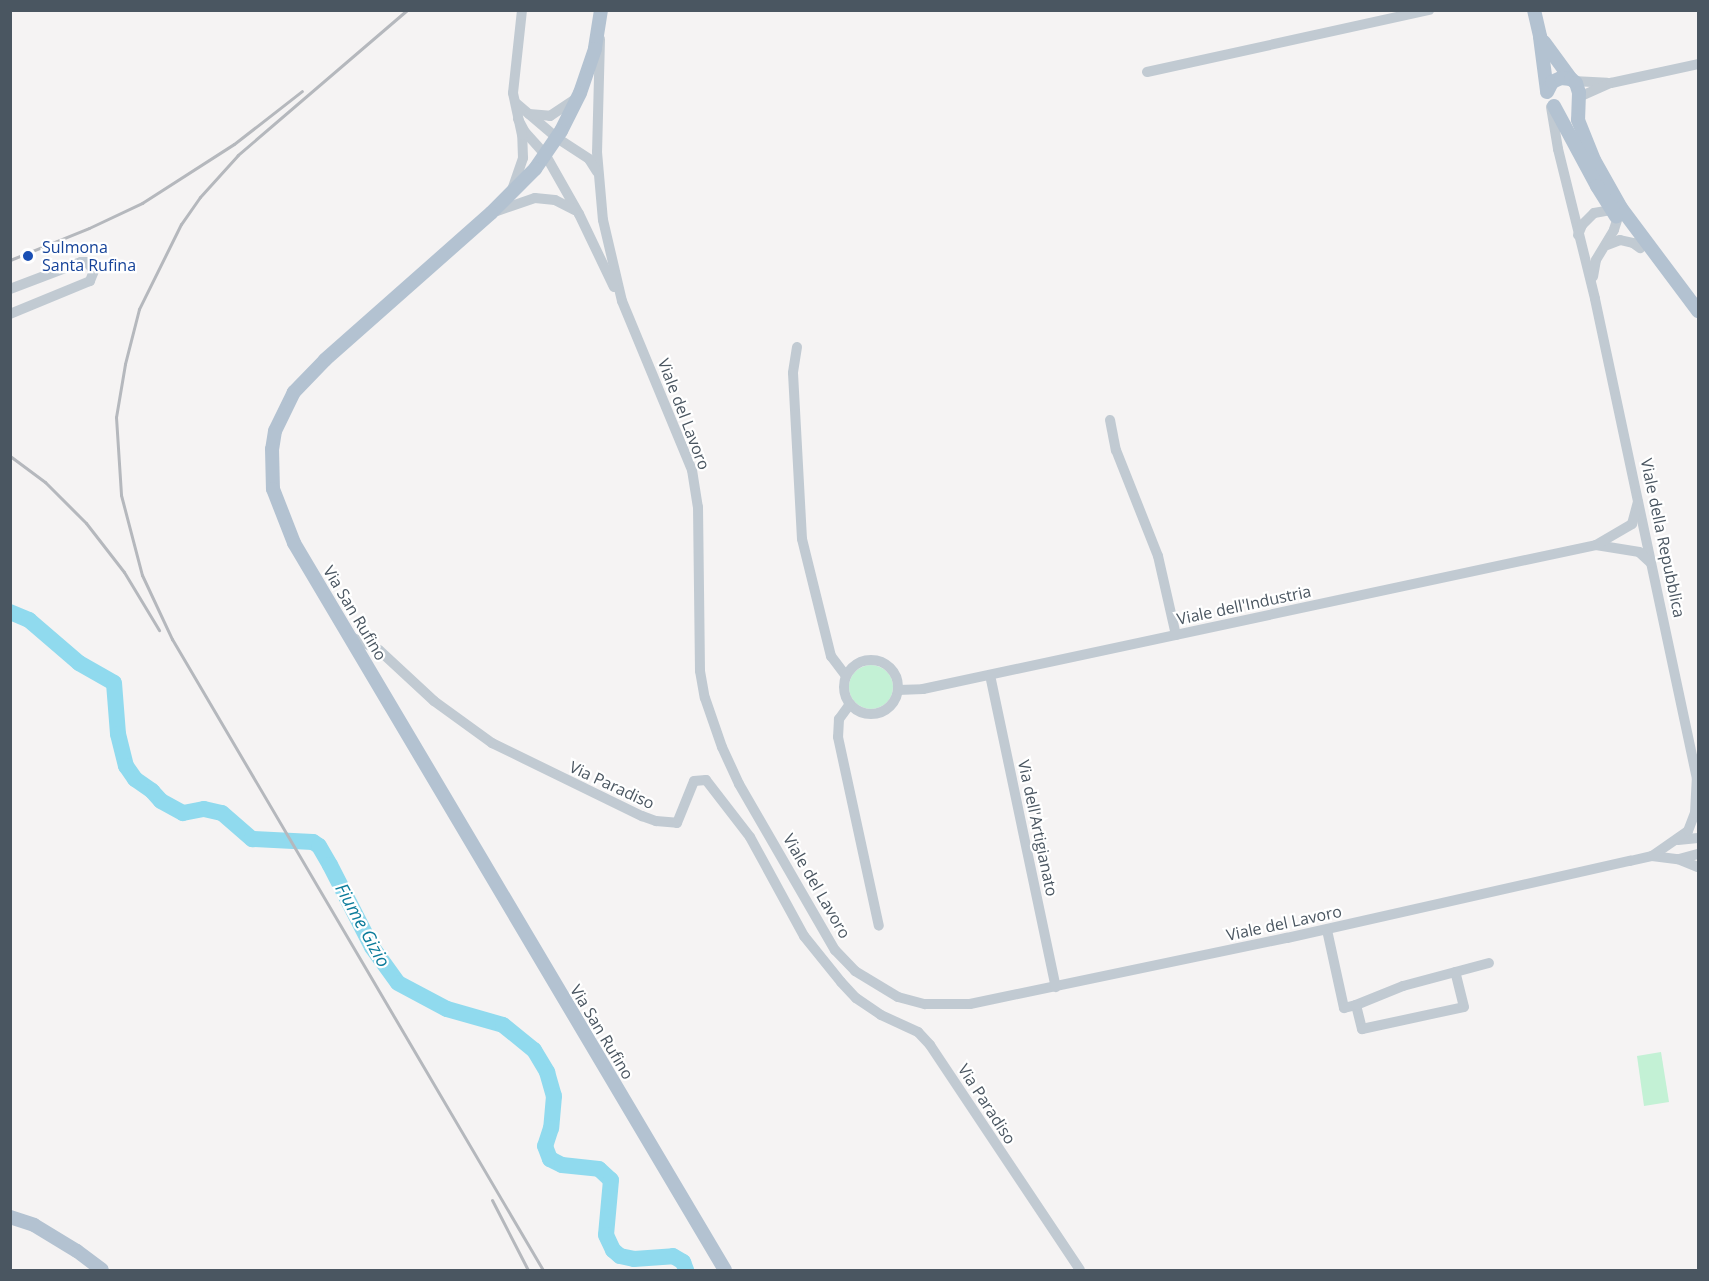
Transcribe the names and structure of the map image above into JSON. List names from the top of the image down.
{
  "streets": {
    "main road": ["Viale della Repubblica", "Via San Rufino"],
    "street": [
      "Viale del Lavoro",
      "Viale dell'Industria",
      "Via Paradiso",
      "Via dell'Artigianato"
    ]
  },
  "crossings": [
    ["Viale del Lavoro", "Via San Rufino"],
    ["Viale del Lavoro", "Via dell'Artigianato"],
    ["Viale della Repubblica", "Viale dell'Industria"],
    ["Viale dell'Industria", "Via dell'Artigianato"],
    ["Via San Rufino", "Via Paradiso"]
  ],
  "water": ["Fiume Gizio"],
  "places": ["Sulmona Santa Rufina"]
}
